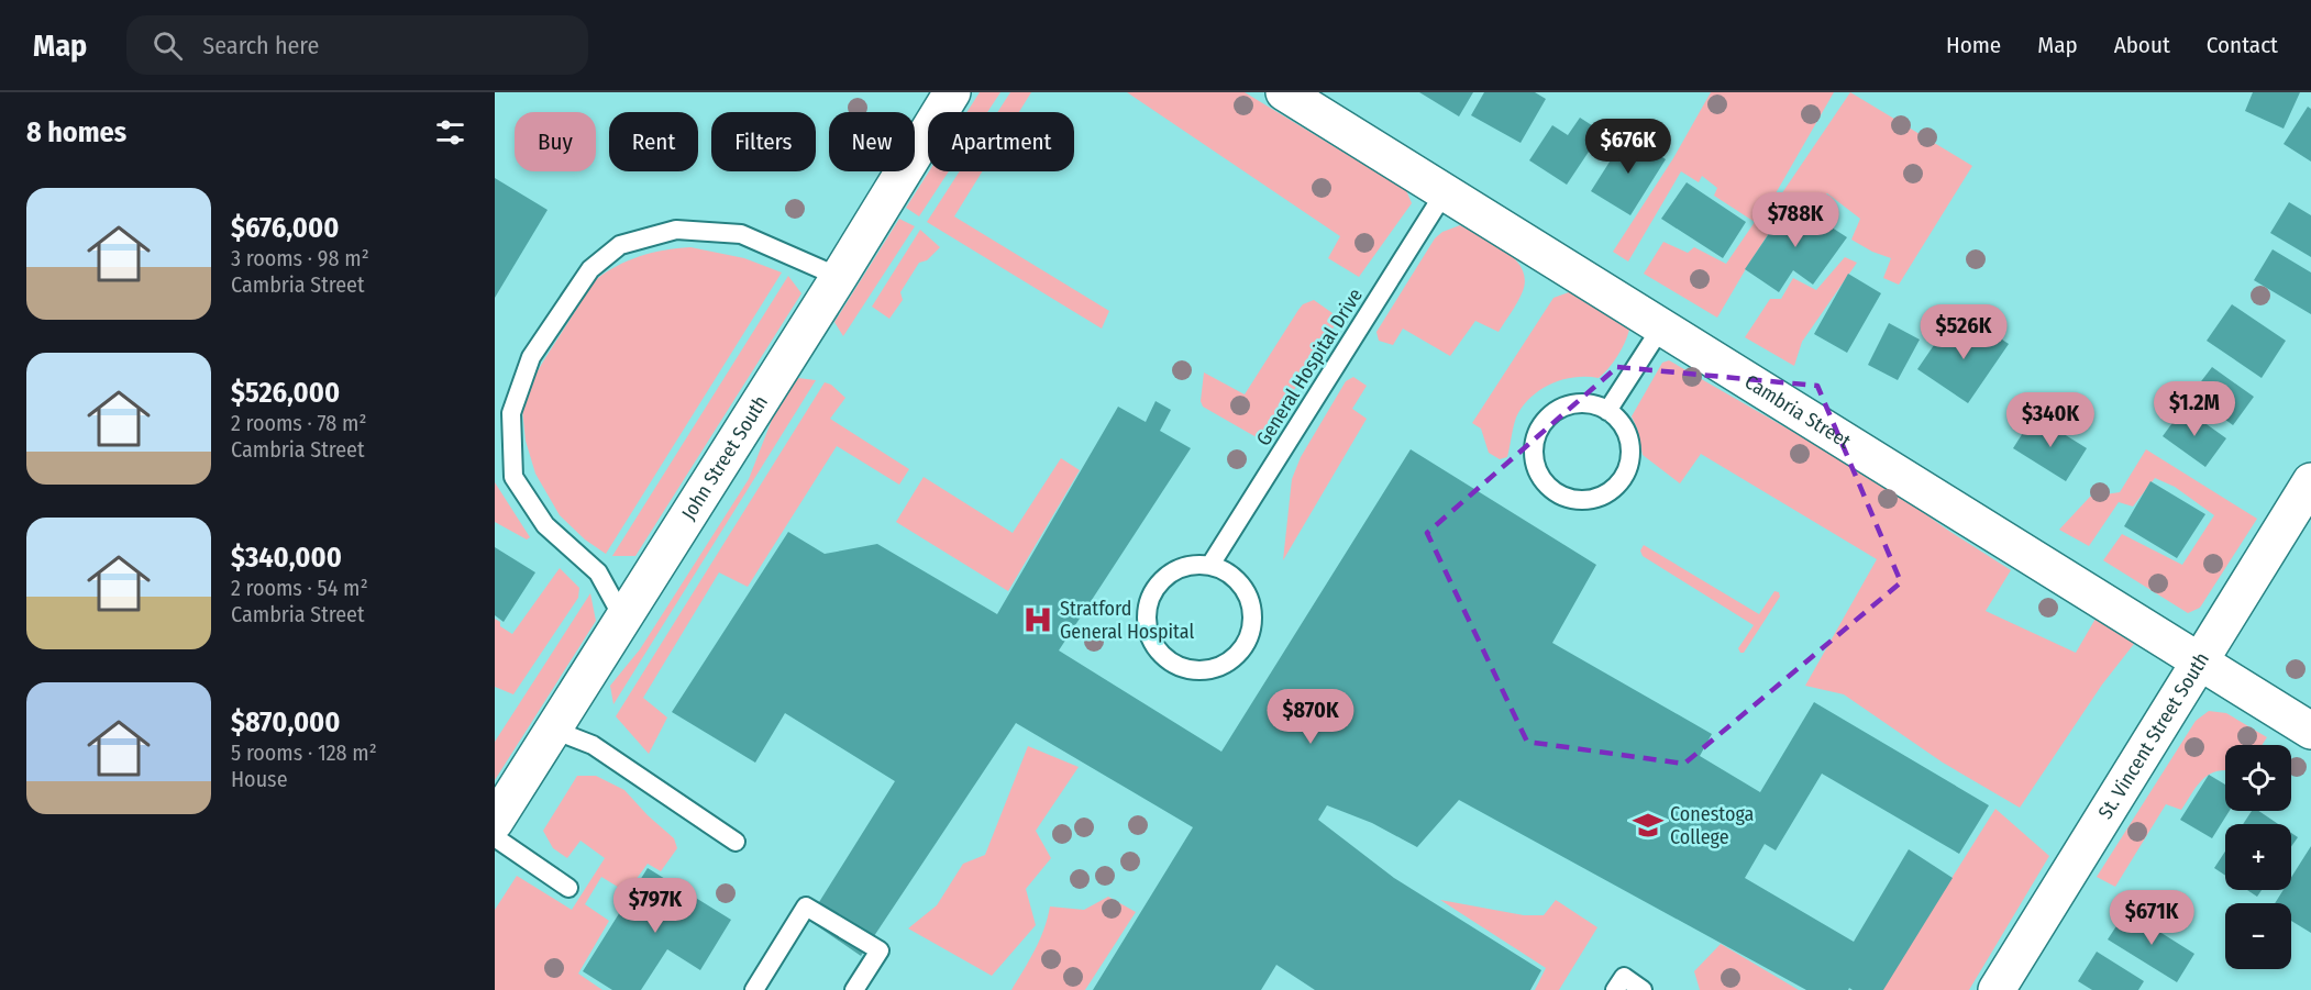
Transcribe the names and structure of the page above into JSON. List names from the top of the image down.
{
  "streets": {
    "street": ["Cambria Street", "John Street South", "St. Vincent Street South"],
    "lane": ["General Hospital Drive"]
  },
  "crossings": [
    ["General Hospital Drive", "Cambria Street"],
    ["Cambria Street", "St. Vincent Street South"]
  ],
  "places": {
    "hospital": ["Stratford General Hospital"],
    "school or university": ["Conestoga College"]
  },
  "page": {
    "header": "Map",
    "search": "Search here",
    "nav": [
      "Home",
      "Map",
      "About",
      "Contact"
    ],
    "heading": "8 homes",
    "chip": [
      "Buy",
      "Rent",
      "Filters",
      "New",
      "Apartment"
    ],
    "price": [
      "$676K",
      "$788K",
      "$526K",
      "$1.2M",
      "$340K",
      "$870K",
      "$797K",
      "$671K"
    ],
    "list": [
      {
        "name": "$676,000",
        "note": "3 rooms · 98 m² · Cambria Street"
      },
      {
        "name": "$526,000",
        "note": "2 rooms · 78 m² · Cambria Street"
      },
      {
        "name": "$340,000",
        "note": "2 rooms · 54 m² · Cambria Street"
      },
      {
        "name": "$870,000",
        "note": "5 rooms · 128 m² · House"
      }
    ],
    "map_buttons": ["+", "−"]
  }
}
